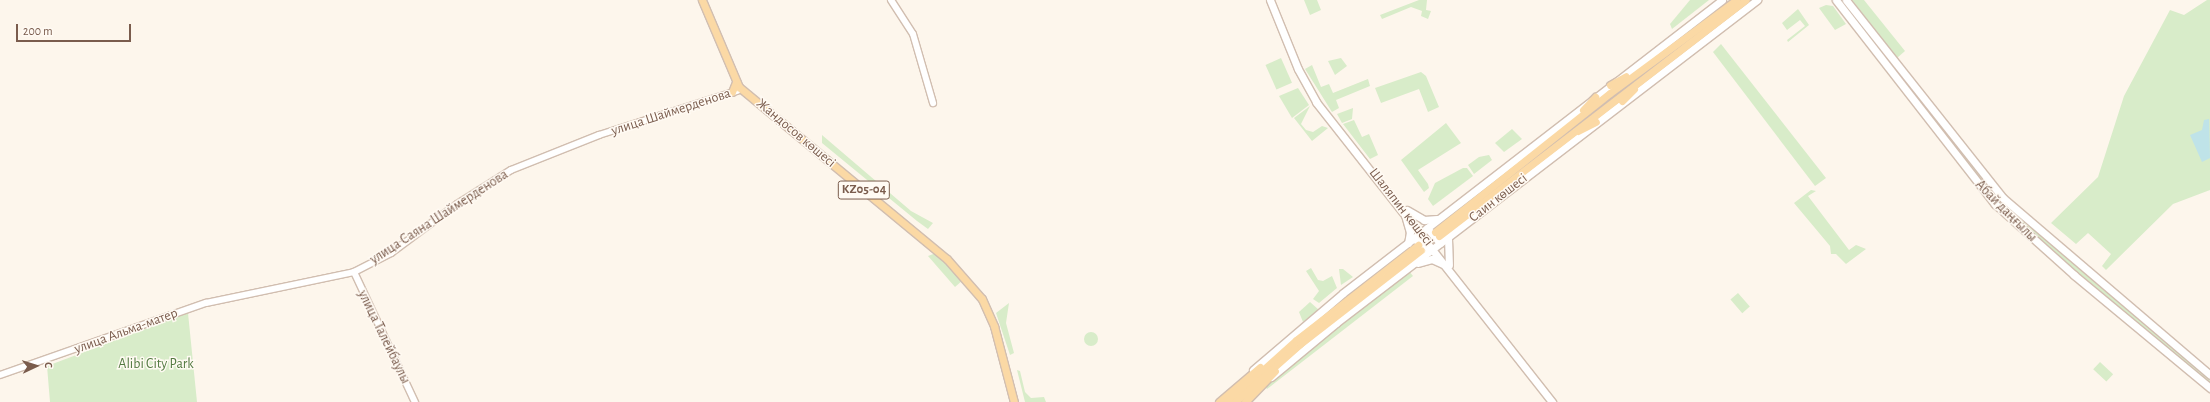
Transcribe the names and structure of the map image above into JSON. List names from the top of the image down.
{
  "streets": {
    "main road": [
      "Жандосов көшесі",
      "KZ05-04",
      "Саин көшесі",
      "Шаляпин көшесі",
      "Абай даңғылы"
    ],
    "street": [
      "улица Шаймерденова",
      "улица Саяна Шаймерденова",
      "улица Альма-матер",
      "улица Талейбаулы"
    ]
  },
  "crossings": [
    ["улица Шаймерденова", "Жандосов көшесі"],
    ["улица Шаймерденова", "улица Саяна Шаймерденова"],
    ["Саин көшесі", "Шаляпин көшесі"],
    ["улица Саяна Шаймерденова", "улица Альма-матер"],
    ["улица Саяна Шаймерденова", "улица Талейбаулы"]
  ],
  "parks": ["Alibi City Park"],
  "scale_bar": "200 m",
  "north": "right"
}
